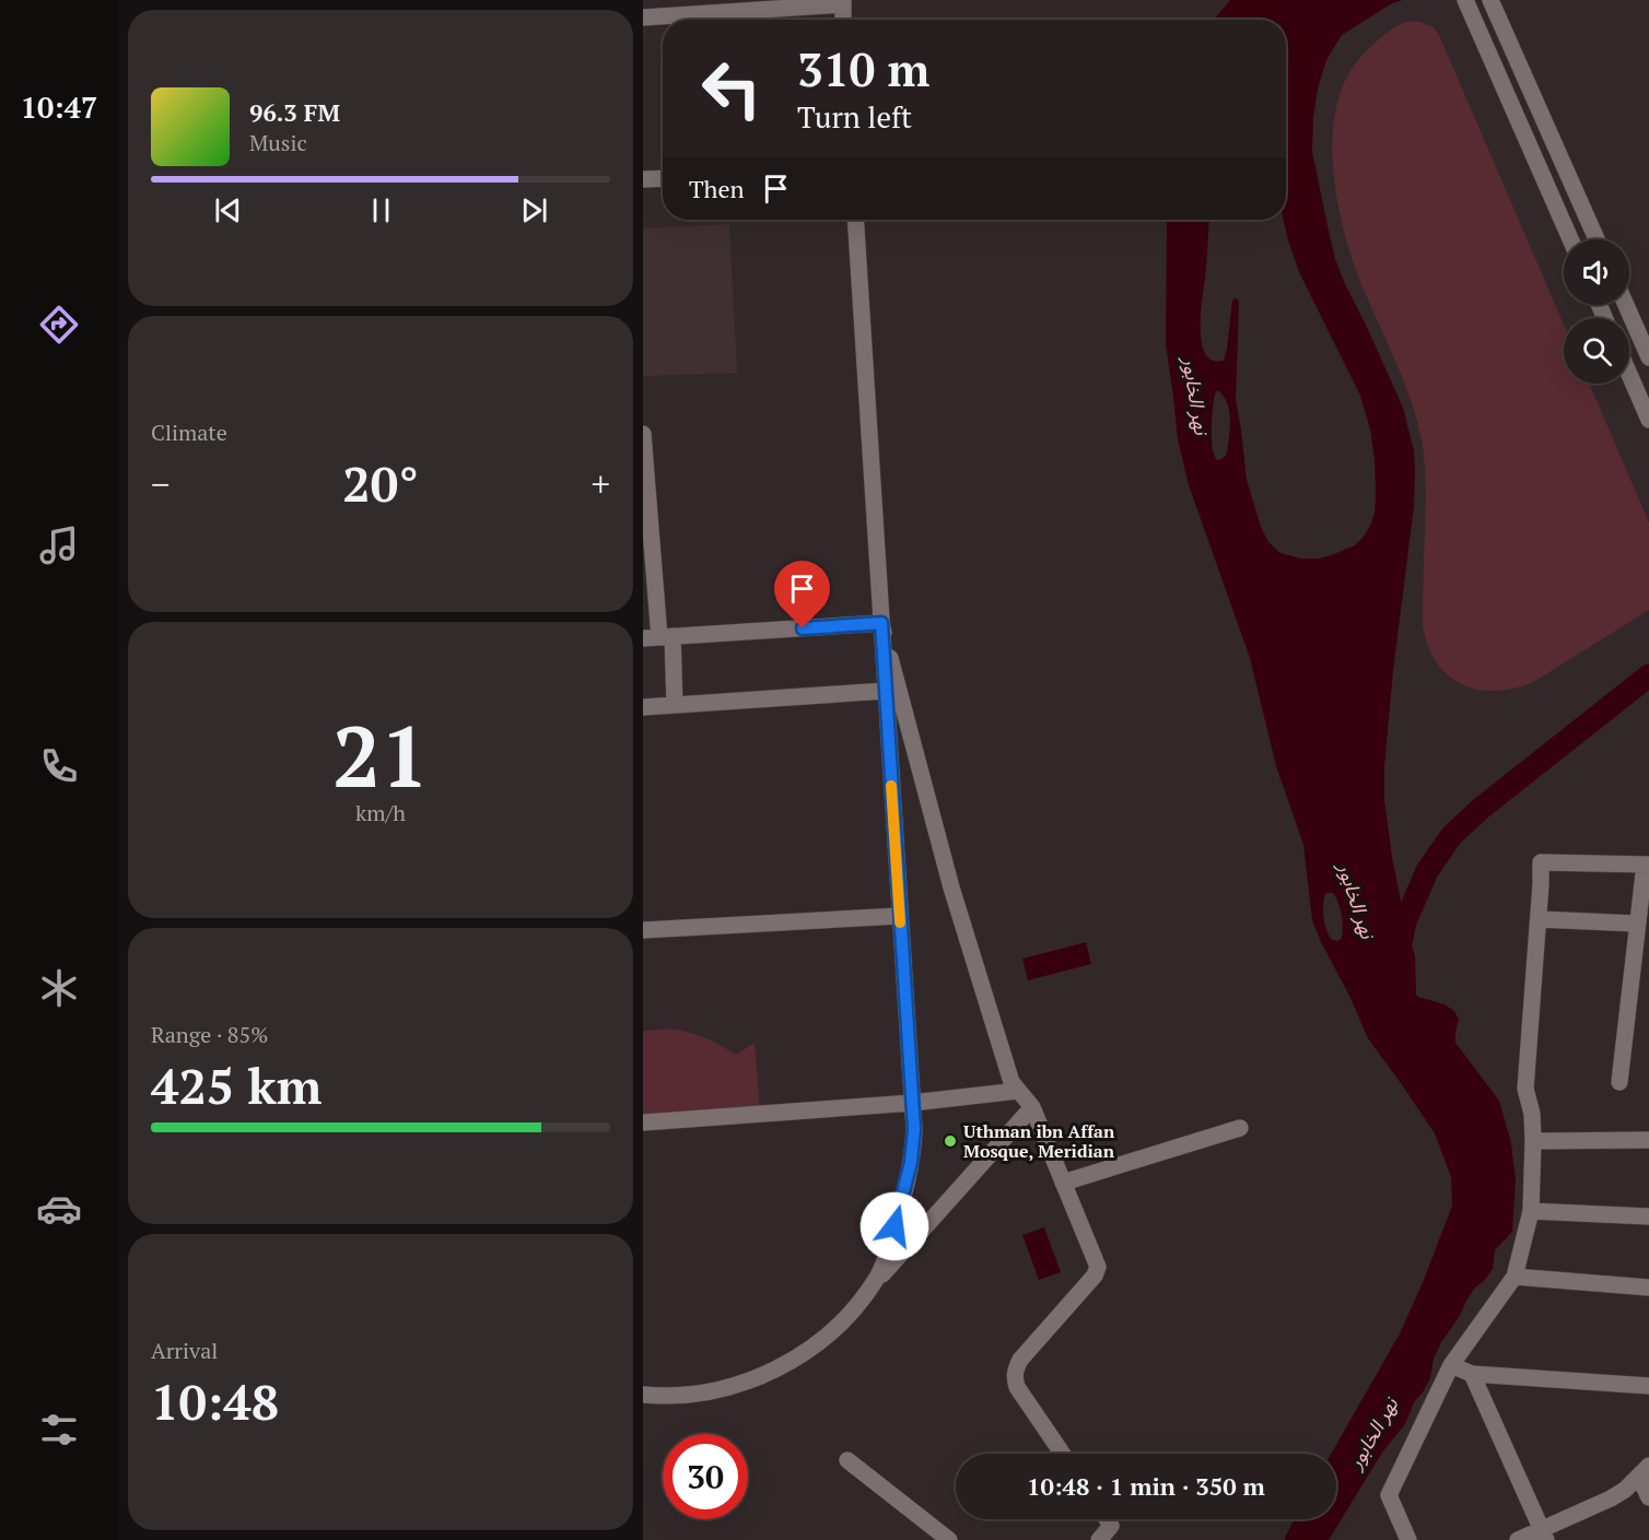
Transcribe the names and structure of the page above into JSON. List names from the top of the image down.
{
  "water": ["نهر الخابور"],
  "places": ["Uthman ibn Affan Mosque, Meridian"],
  "page": {
    "tabs": "10:47",
    "turn": ["310 m", "Turn left"],
    "song": ["96.3 FM", "Music"],
    "then": "Then",
    "tile": [
      "Climate",
      ["21", "km/h"],
      ["Range · 85%", "425 km"],
      ["Arrival", "10:48"]
    ],
    "heat": ["−", "20°", "+"],
    "limit": "30",
    "trip": "10:48 · 1 min · 350 m"
  }
}
